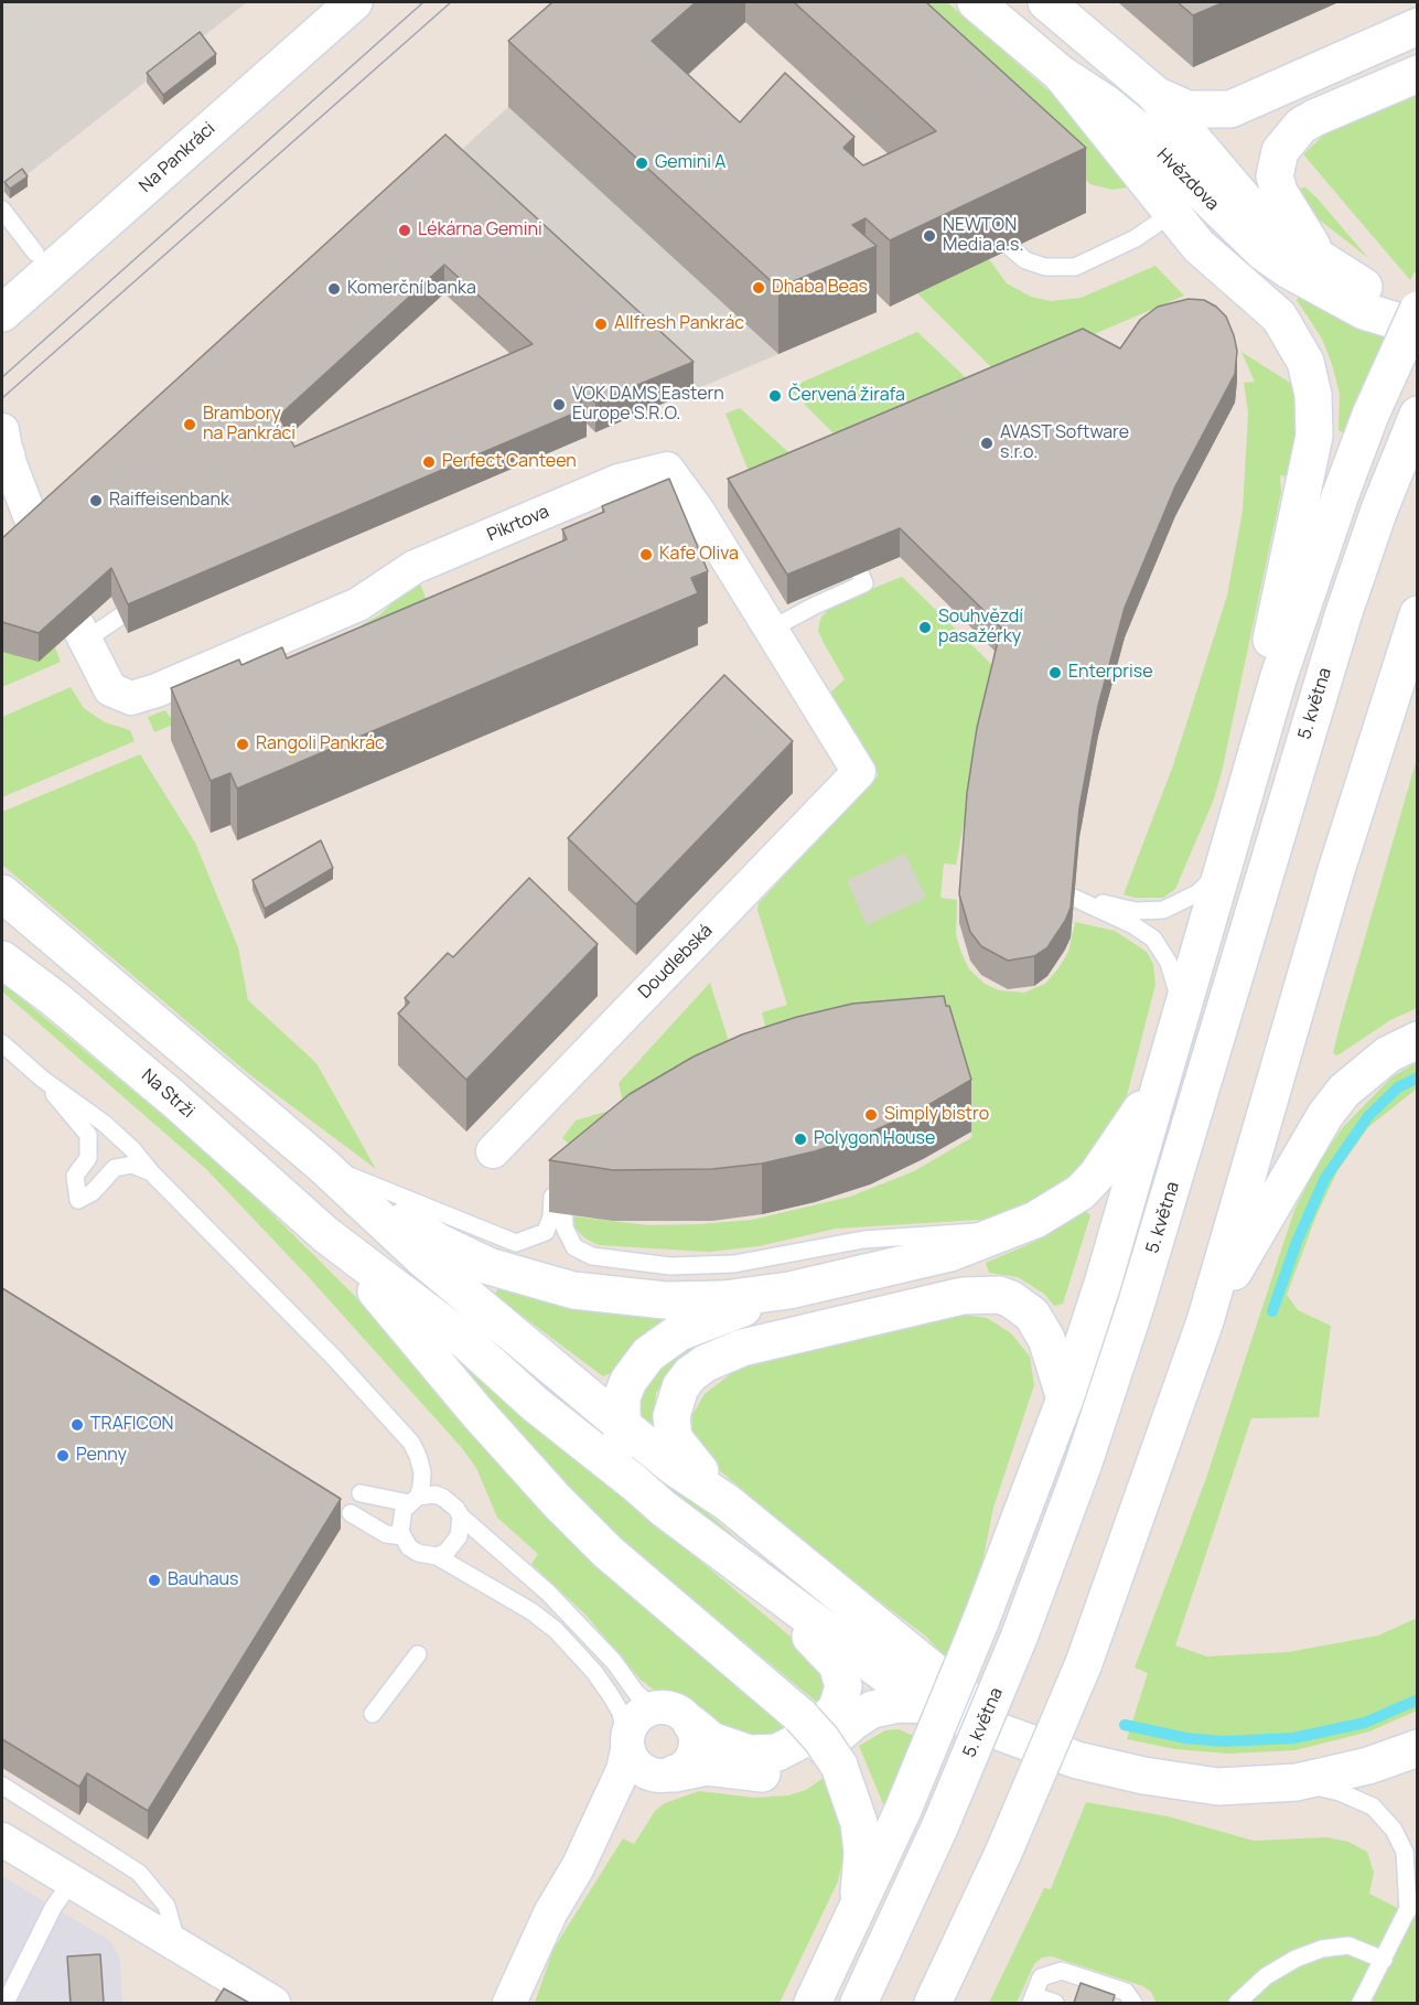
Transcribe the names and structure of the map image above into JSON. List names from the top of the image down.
{
  "streets": {
    "main road": [
      "Na Pankráci",
      "Hvězdova",
      "5. května",
      "Na Strži"
    ],
    "street": ["Pikrtova", "Doudlebská"]
  },
  "crossings": [
    ["Pikrtova", "Doudlebská"]
  ],
  "places": [
    "Gemini A",
    "Lékárna Gemini",
    "NEWTON Media a.s.",
    "Dhaba Beas",
    "Komerční banka",
    "Allfresh Pankrác",
    "Červená žirafa",
    "VOK DAMS Eastern Europe S.R.O.",
    "Brambory na Pankráci",
    "AVAST Software s.r.o.",
    "Perfect Canteen",
    "Raiffeisenbank",
    "Kafe Oliva",
    "Souhvězdí pasažérky",
    "Enterprise",
    "Rangoli Pankrác",
    "Simply bistro",
    "Polygon House",
    "TRAFICON",
    "Penny",
    "Bauhaus"
  ]
}
